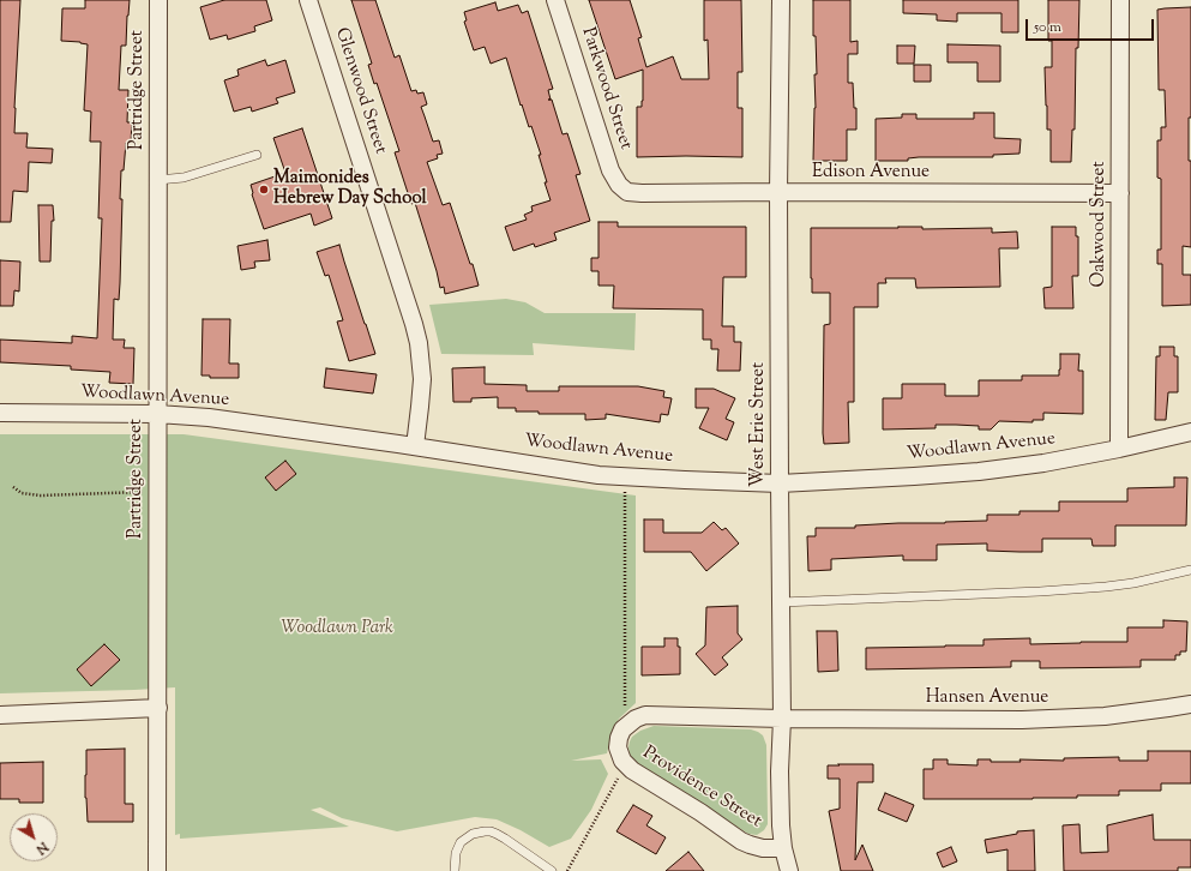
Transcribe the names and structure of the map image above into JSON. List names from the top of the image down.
{
  "streets": {
    "street": [
      "Parkwood Street",
      "Partridge Street",
      "Glenwood Street",
      "Edison Avenue",
      "Oakwood Street",
      "Woodlawn Avenue",
      "West Erie Street",
      "Hansen Avenue",
      "Providence Street"
    ]
  },
  "crossings": [
    ["Parkwood Street", "Edison Avenue"],
    ["Partridge Street", "Woodlawn Avenue"],
    ["Glenwood Street", "Woodlawn Avenue"],
    ["Edison Avenue", "Oakwood Street"],
    ["Edison Avenue", "West Erie Street"],
    ["Oakwood Street", "Woodlawn Avenue"],
    ["Woodlawn Avenue", "West Erie Street"],
    ["West Erie Street", "Hansen Avenue"],
    ["West Erie Street", "Providence Street"]
  ],
  "parks": ["Woodlawn Park"],
  "places": ["Maimonides Hebrew Day School"],
  "scale_bar": "50 m",
  "north": "bottom right"
}
